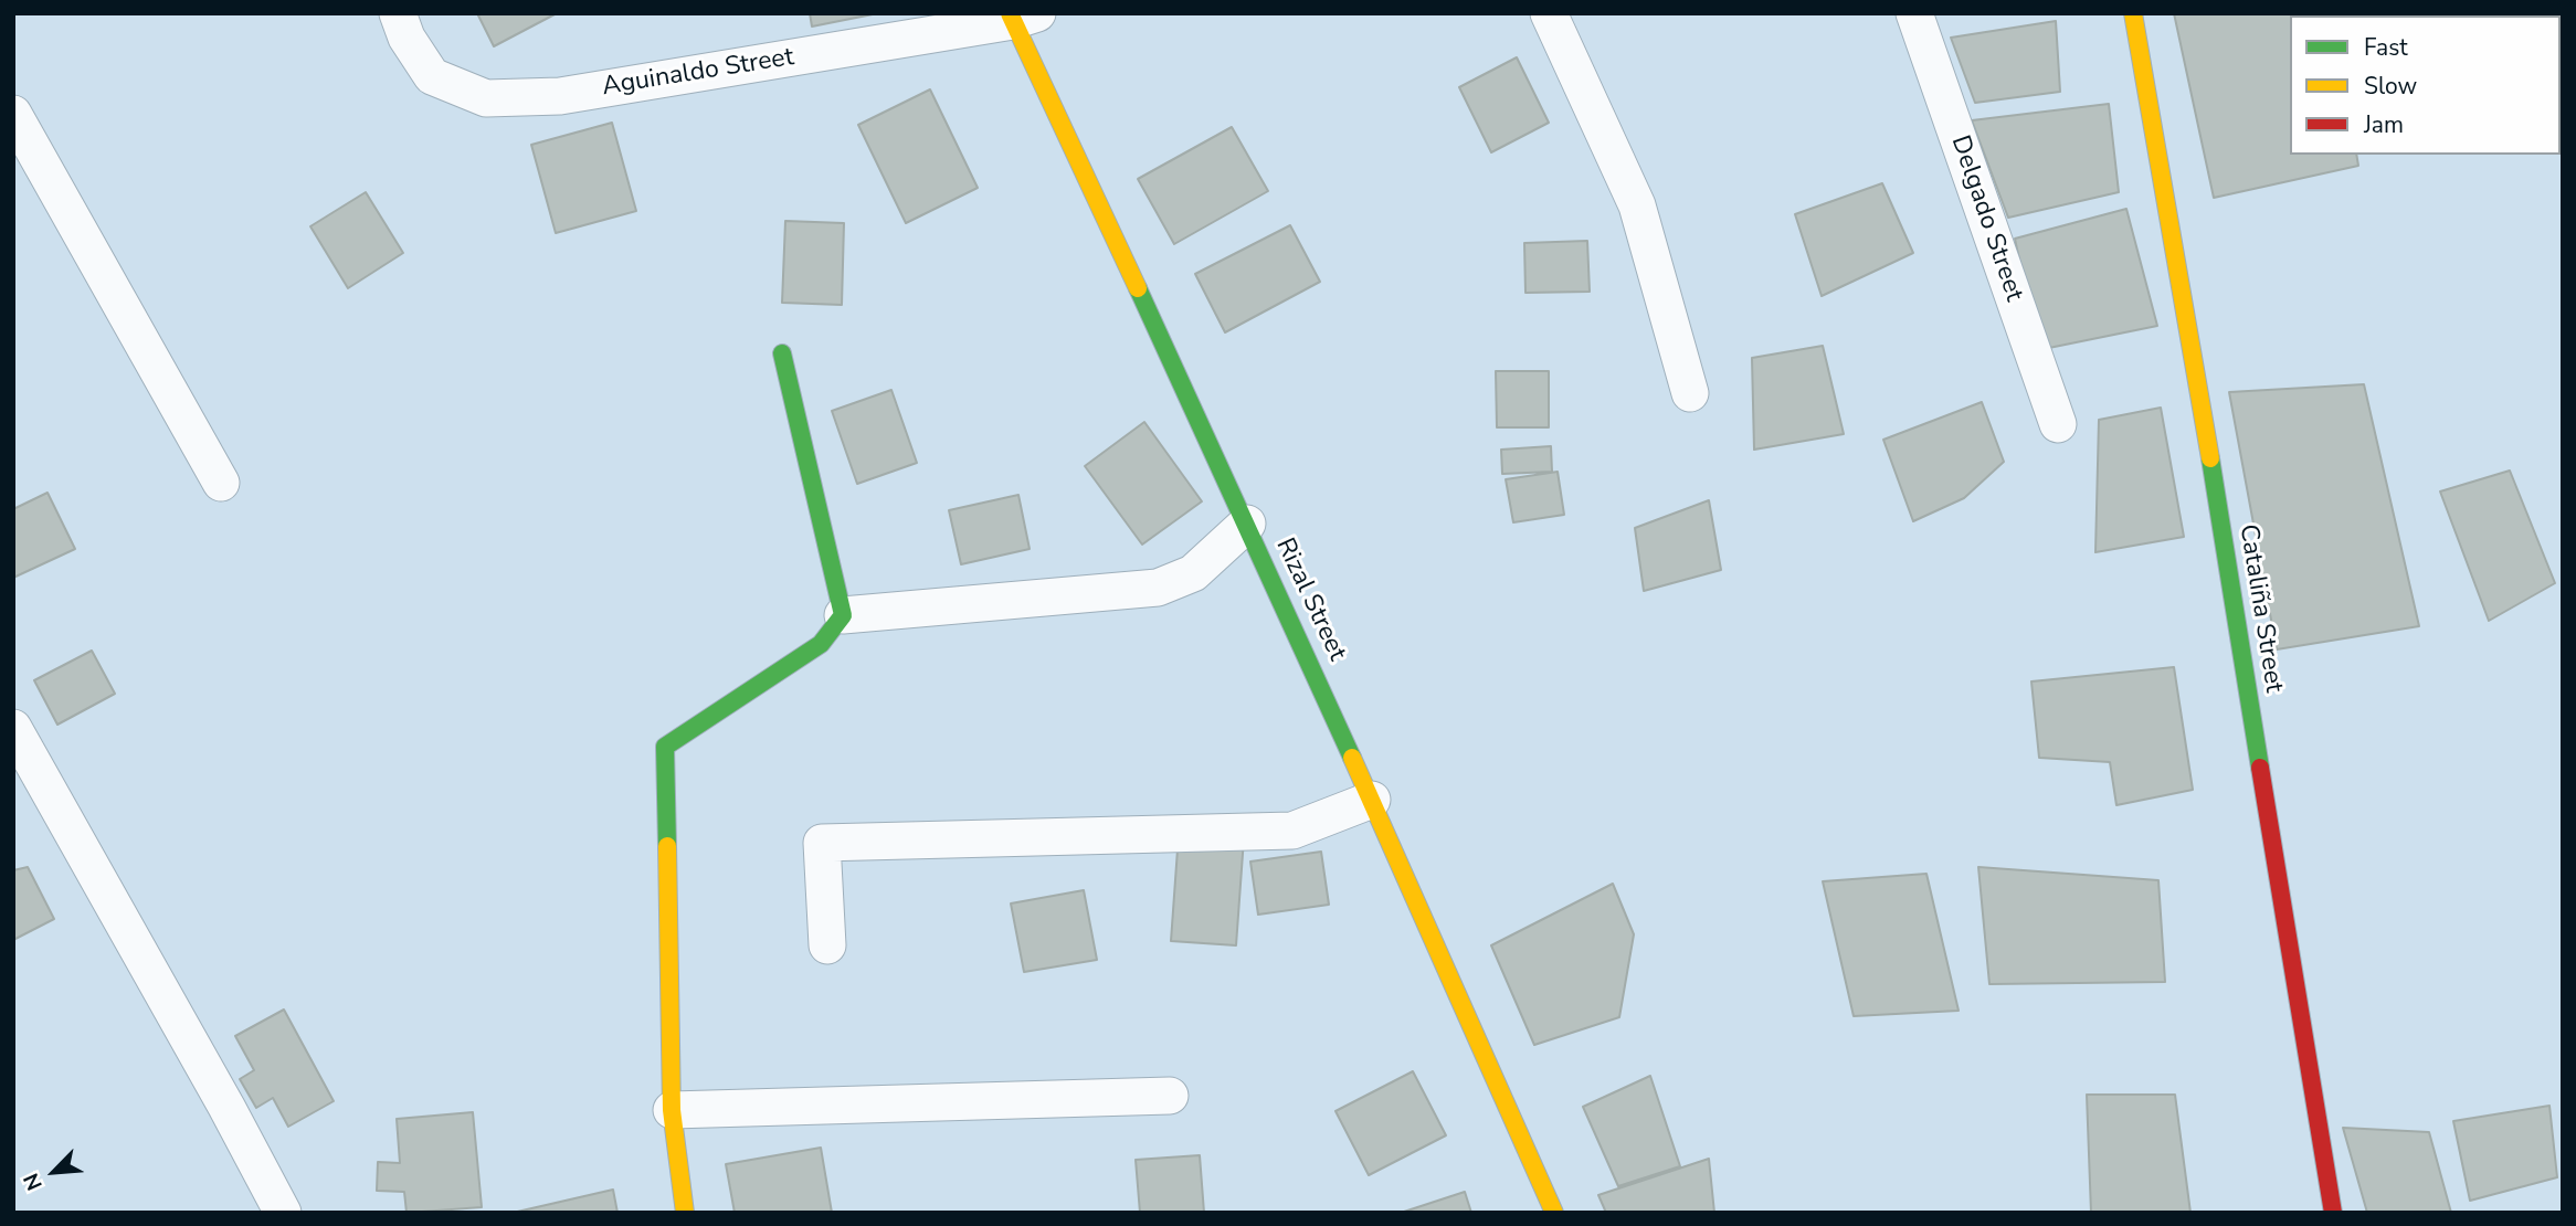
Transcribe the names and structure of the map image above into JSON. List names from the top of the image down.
{
  "streets": {
    "street": [
      "Aguinaldo Street",
      "Delgado Street",
      "Rizal Street",
      "Cataliña Street"
    ]
  },
  "crossings": [
    ["Aguinaldo Street", "Rizal Street"]
  ],
  "legend": ["Fast", "Slow", "Jam"],
  "north": "bottom left"
}
